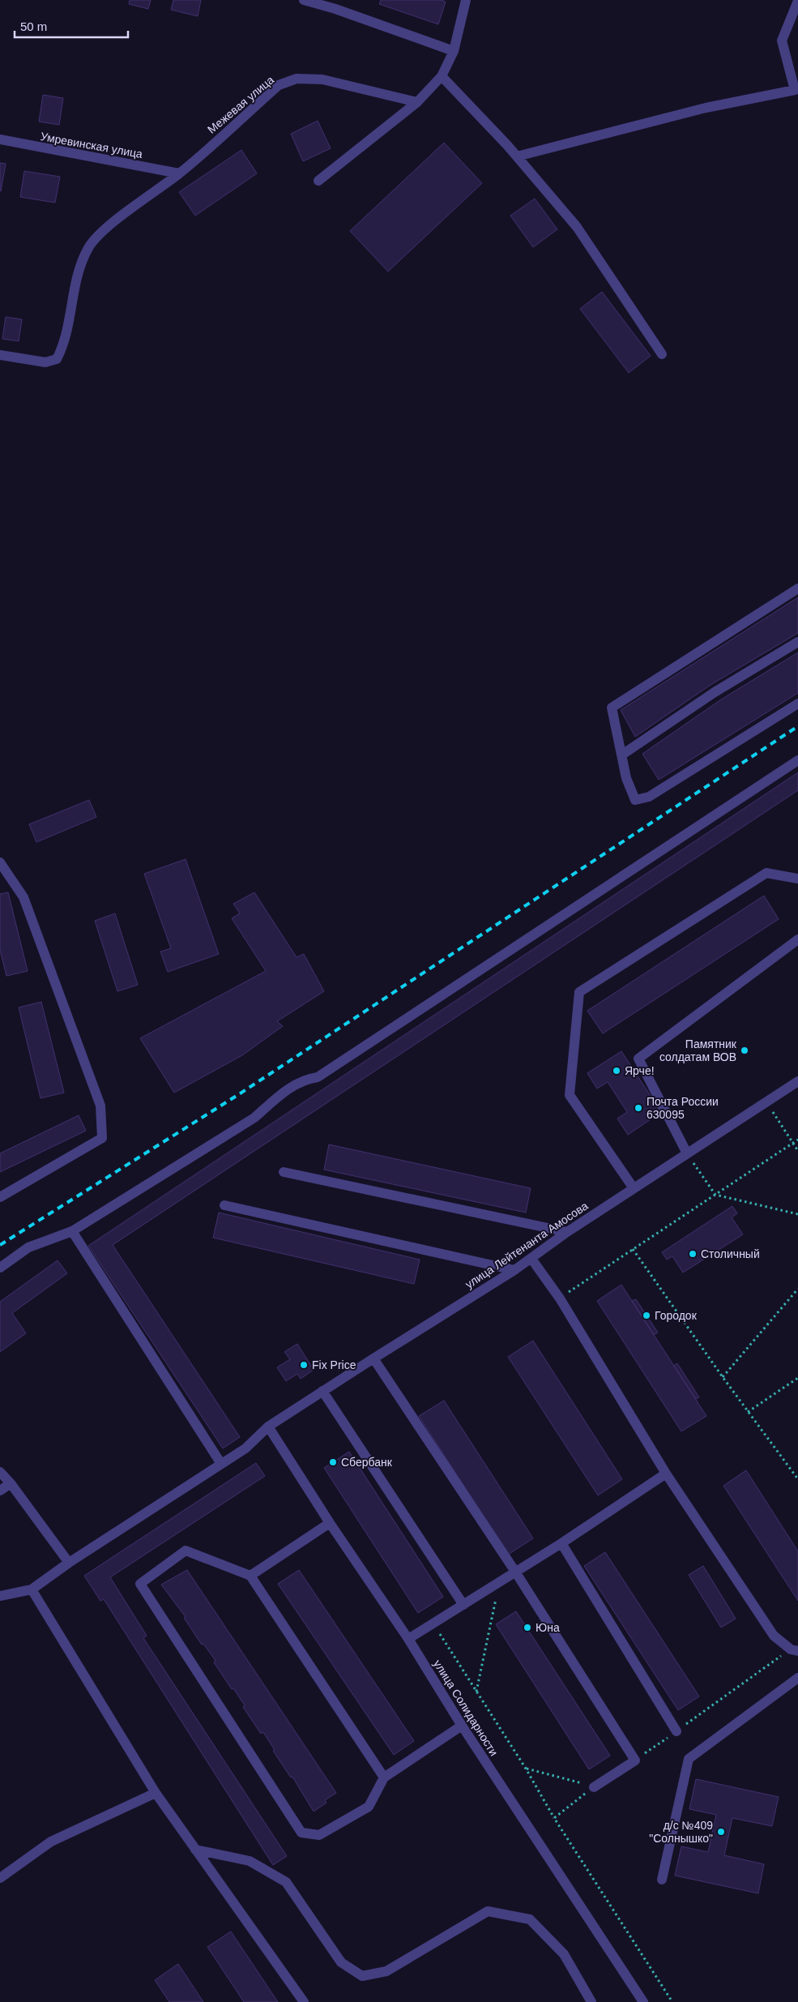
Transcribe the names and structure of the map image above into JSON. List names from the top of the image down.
{
  "streets": {
    "street": [
      "Межевая улица",
      "Умревинская улица",
      "улица Лейтенанта Амосова",
      "улица Солидарности"
    ]
  },
  "crossings": [
    ["Межевая улица", "Умревинская улица"],
    ["улица Лейтенанта Амосова", "улица Солидарности"]
  ],
  "places": [
    "Памятник солдатам ВОВ",
    "Ярче!",
    "Почта России 630095",
    "Столичный",
    "Городок",
    "Fix Price",
    "Сбербанк",
    "Юна",
    "д/с №409 \"Солнышко\""
  ],
  "scale_bar": "50 m"
}
